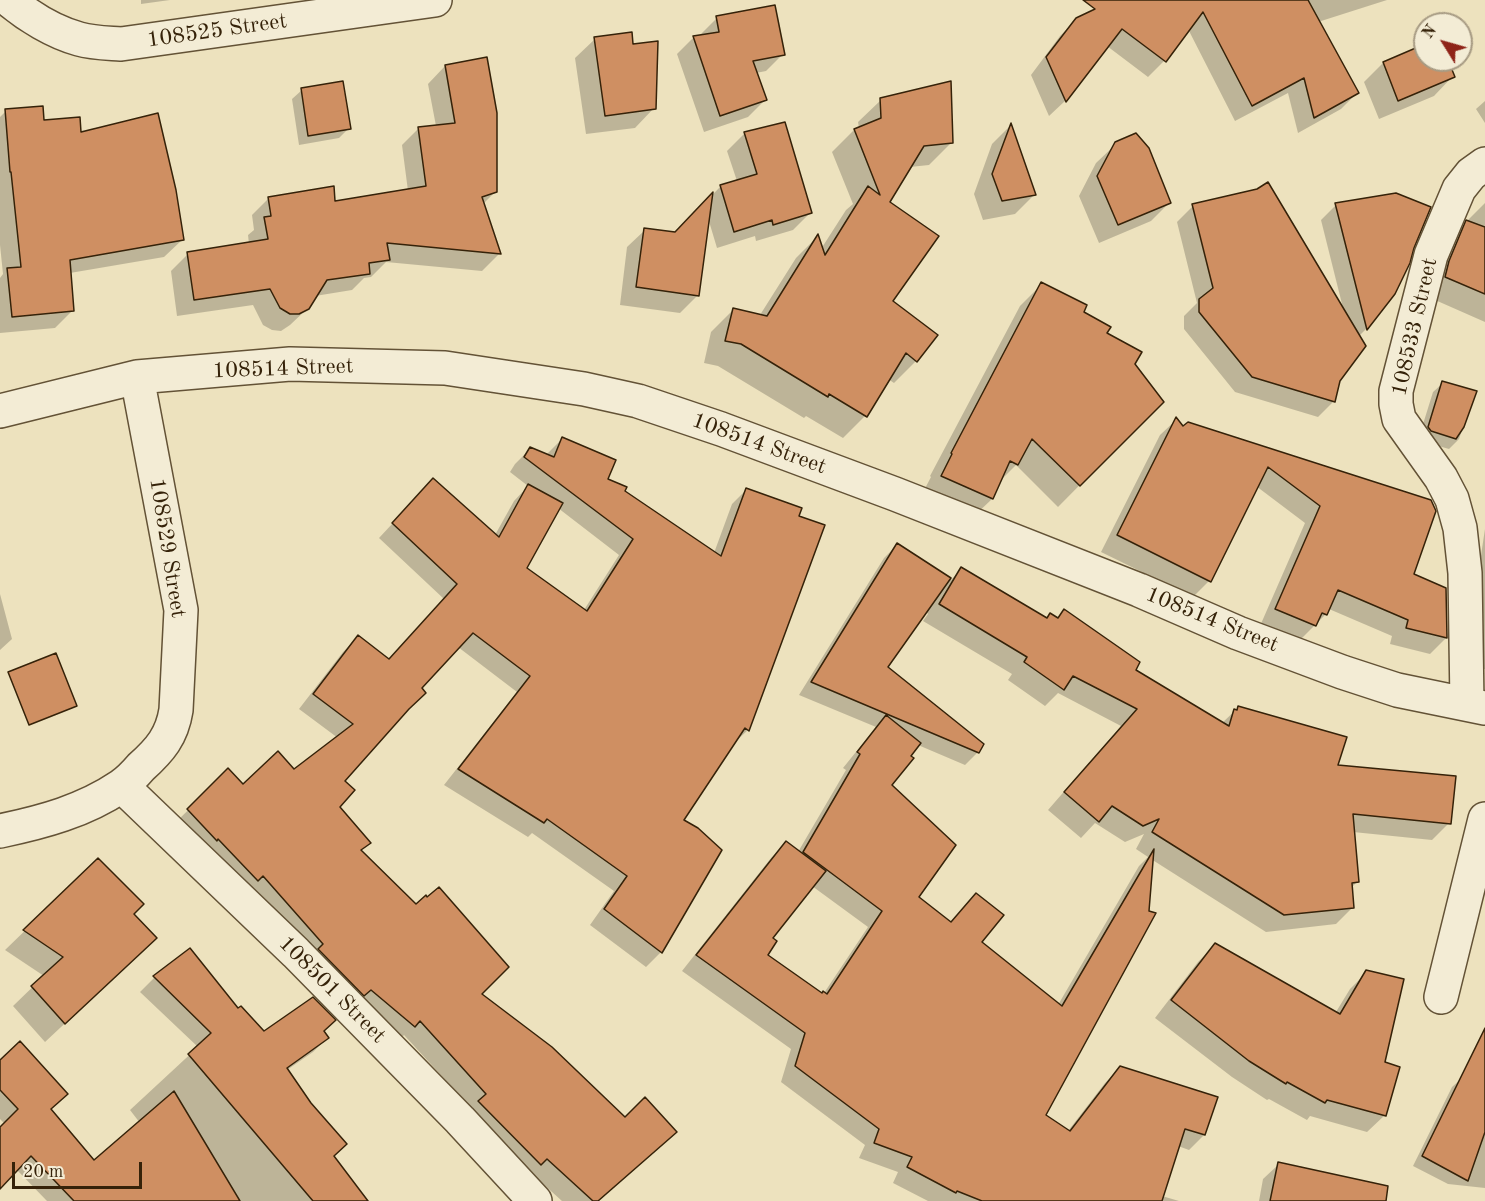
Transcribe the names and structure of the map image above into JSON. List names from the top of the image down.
{
  "streets": {
    "street": [
      "108525 Street",
      "108533 Street",
      "108514 Street",
      "108529 Street",
      "108501 Street"
    ]
  },
  "crossings": [
    ["108533 Street", "108514 Street"],
    ["108514 Street", "108529 Street"],
    ["108529 Street", "108501 Street"]
  ],
  "scale_bar": "20 m",
  "north": "top left"
}
